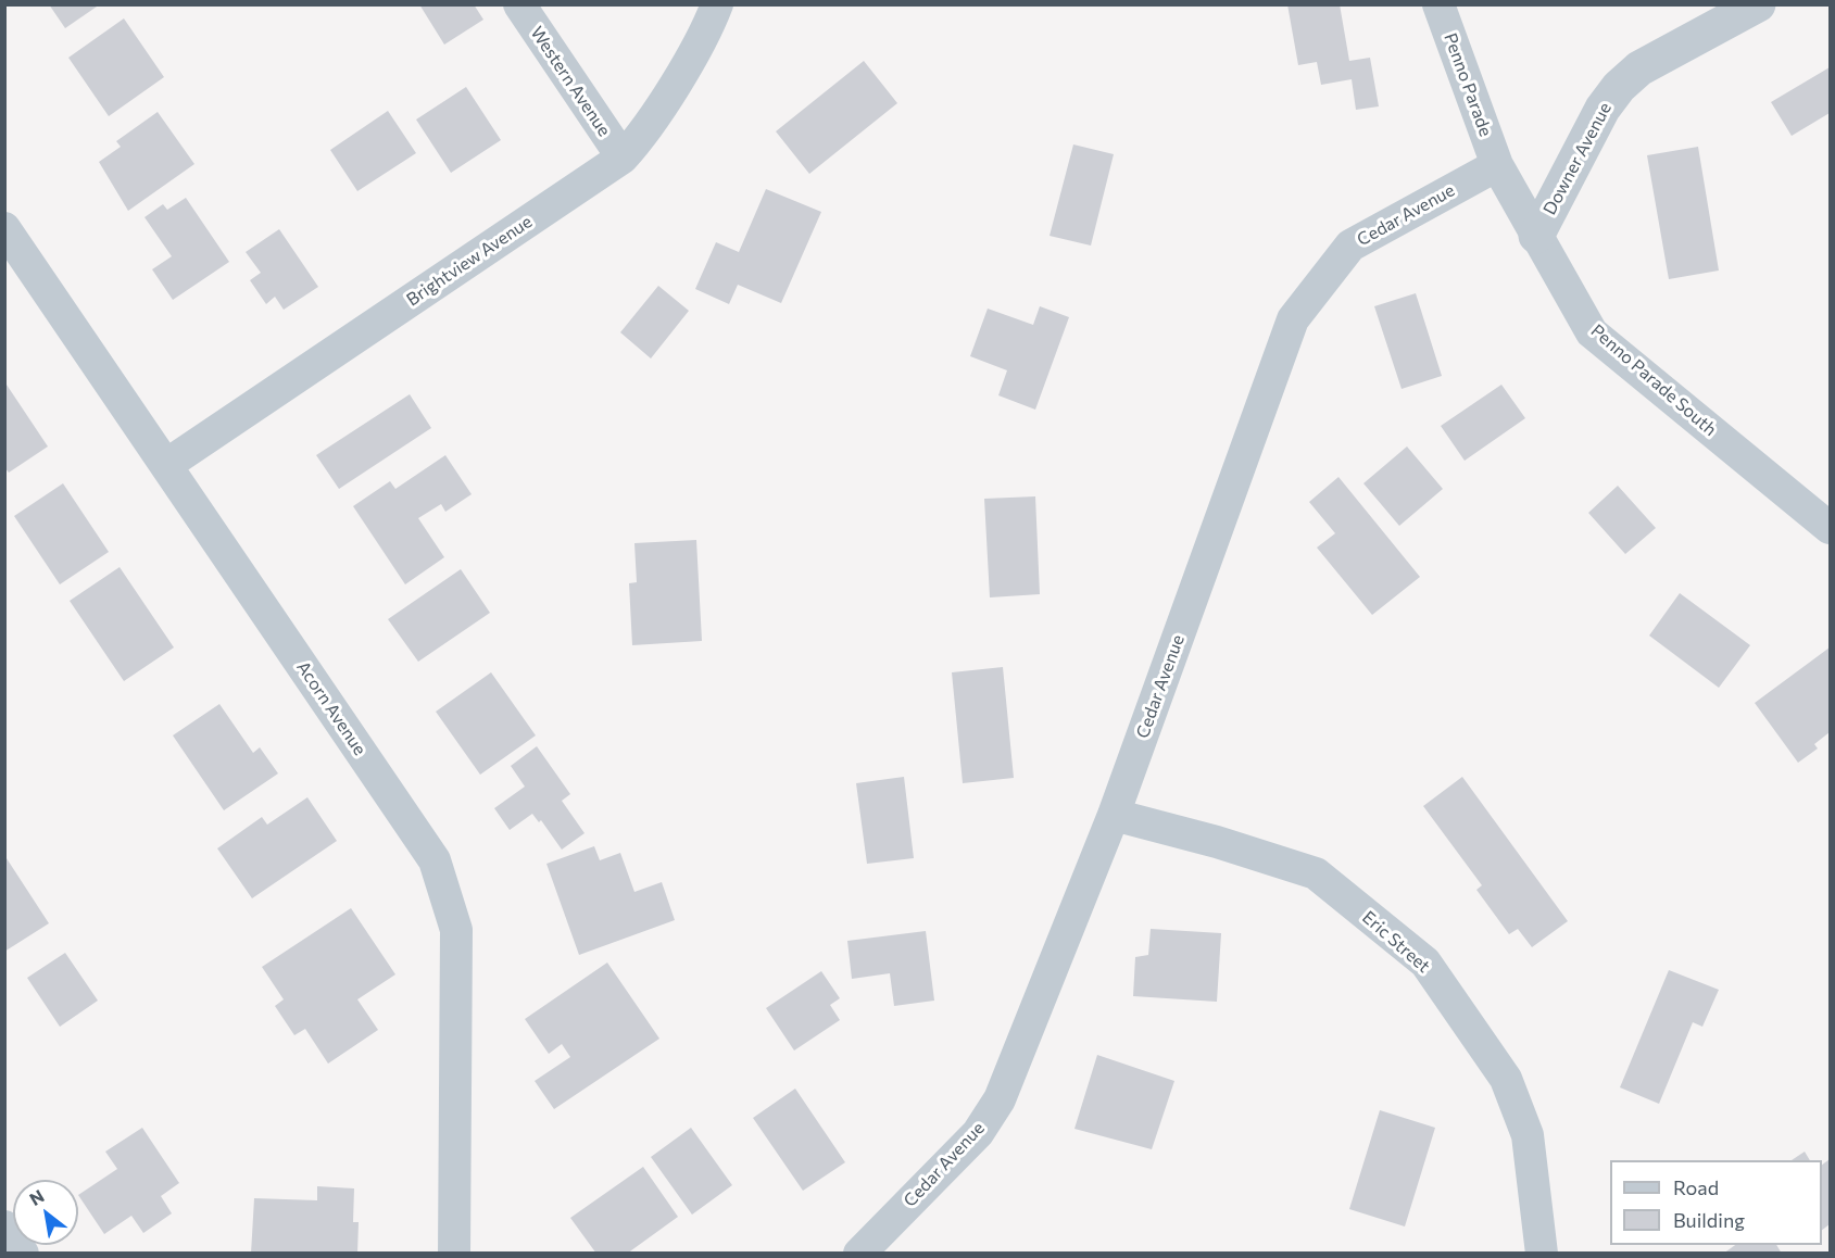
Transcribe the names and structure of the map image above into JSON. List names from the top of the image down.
{
  "streets": {
    "street": [
      "Western Avenue",
      "Penno Parade",
      "Downer Avenue",
      "Cedar Avenue",
      "Brightview Avenue",
      "Penno Parade South",
      "Acorn Avenue",
      "Eric Street"
    ]
  },
  "crossings": [
    ["Western Avenue", "Brightview Avenue"],
    ["Penno Parade", "Cedar Avenue"],
    ["Penno Parade", "Penno Parade South"],
    ["Downer Avenue", "Penno Parade South"],
    ["Cedar Avenue", "Penno Parade South"],
    ["Cedar Avenue", "Eric Street"],
    ["Brightview Avenue", "Acorn Avenue"]
  ],
  "legend": ["Road", "Building"],
  "north": "top left"
}
